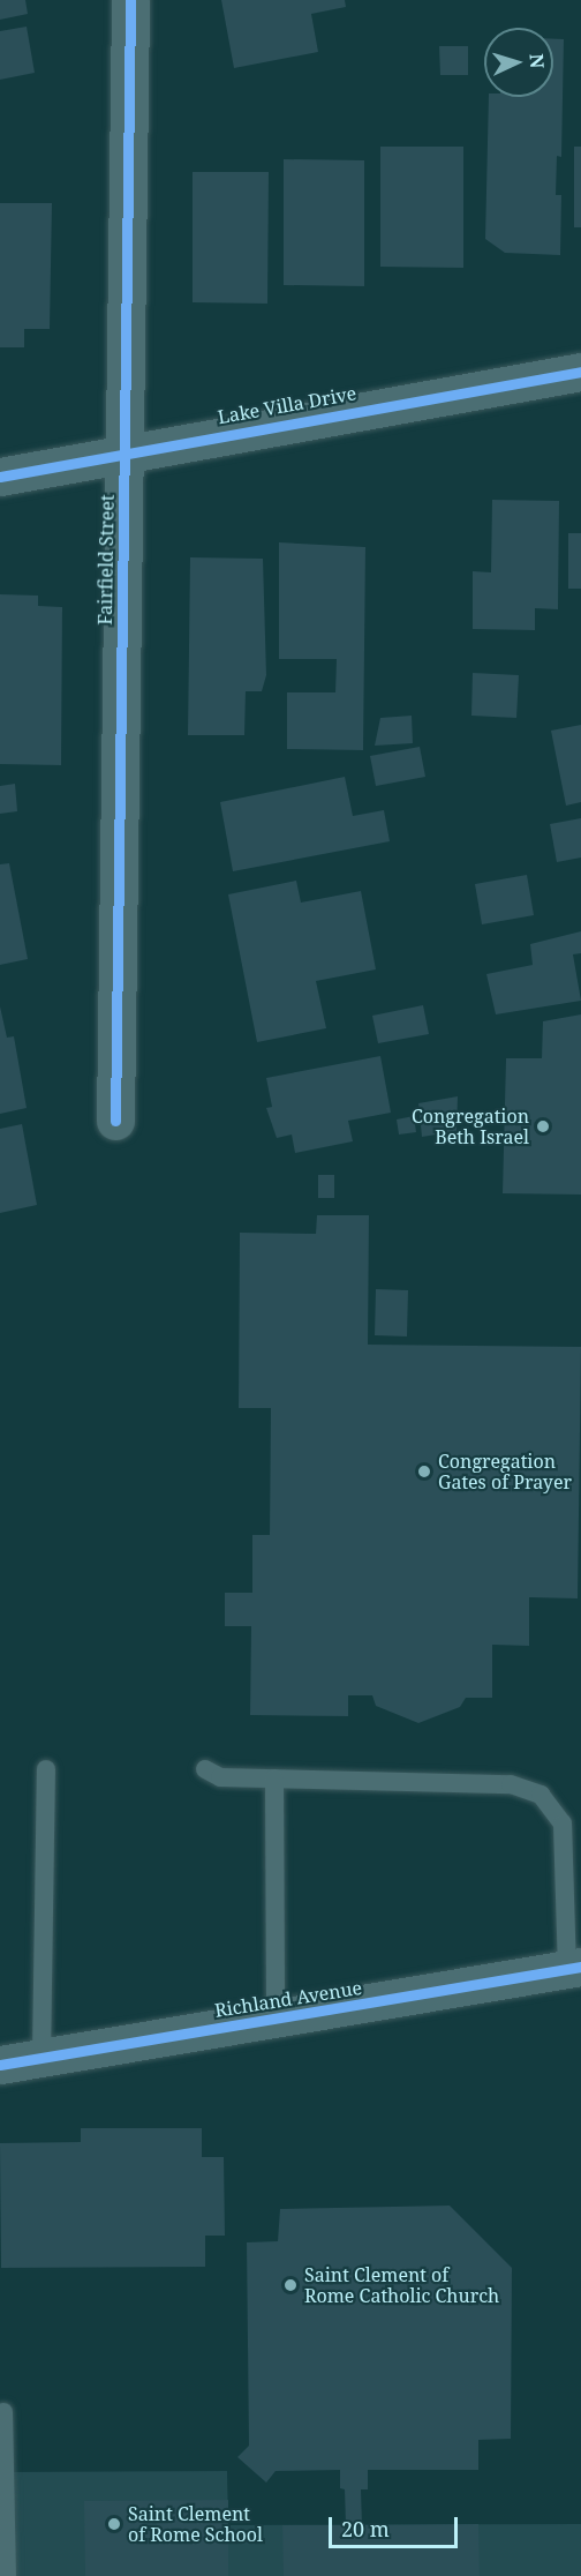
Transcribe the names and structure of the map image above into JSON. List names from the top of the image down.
{
  "streets": {
    "street": ["Lake Villa Drive", "Fairfield Street", "Richland Avenue"]
  },
  "crossings": [
    ["Lake Villa Drive", "Fairfield Street"]
  ],
  "places": [
    "Congregation Beth Israel",
    "Congregation Gates of Prayer",
    "Saint Clement of Rome Catholic Church",
    "Saint Clement of Rome School"
  ],
  "scale_bar": "20 m",
  "north": "right"
}
